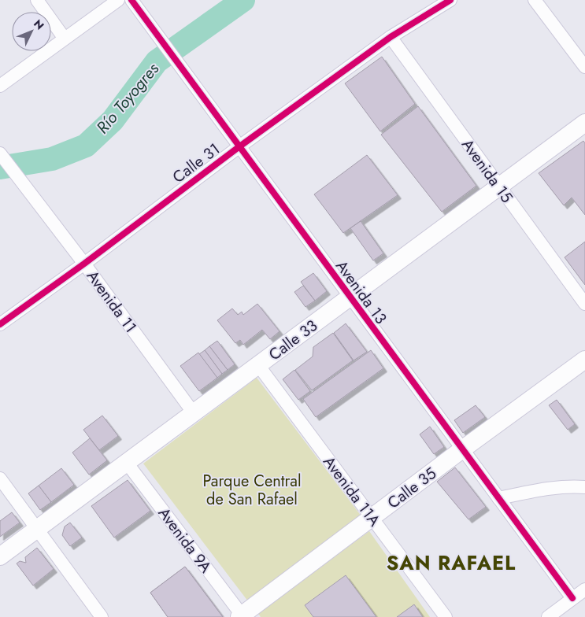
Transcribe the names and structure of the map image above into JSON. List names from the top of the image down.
{
  "streets": {
    "main road": ["Calle 33", "Calle 35"],
    "street": [
      "Calle 31",
      "Avenida 15",
      "Avenida 13",
      "Avenida 11",
      "Avenida 11A",
      "Avenida 9A"
    ]
  },
  "crossings": [
    ["Calle 31", "Avenida 15"],
    ["Calle 31", "Avenida 13"],
    ["Calle 31", "Avenida 11"],
    ["Avenida 15", "Calle 33"],
    ["Avenida 13", "Calle 33"],
    ["Avenida 13", "Calle 35"],
    ["Avenida 11", "Calle 33"],
    ["Calle 33", "Avenida 11A"],
    ["Calle 33", "Avenida 9A"],
    ["Calle 35", "Avenida 11A"],
    ["Calle 35", "Avenida 9A"]
  ],
  "districts": ["SAN RAFAEL"],
  "water": ["Río Toyogres"],
  "parks": ["Parque Central de San Rafael"],
  "north": "top right"
}
